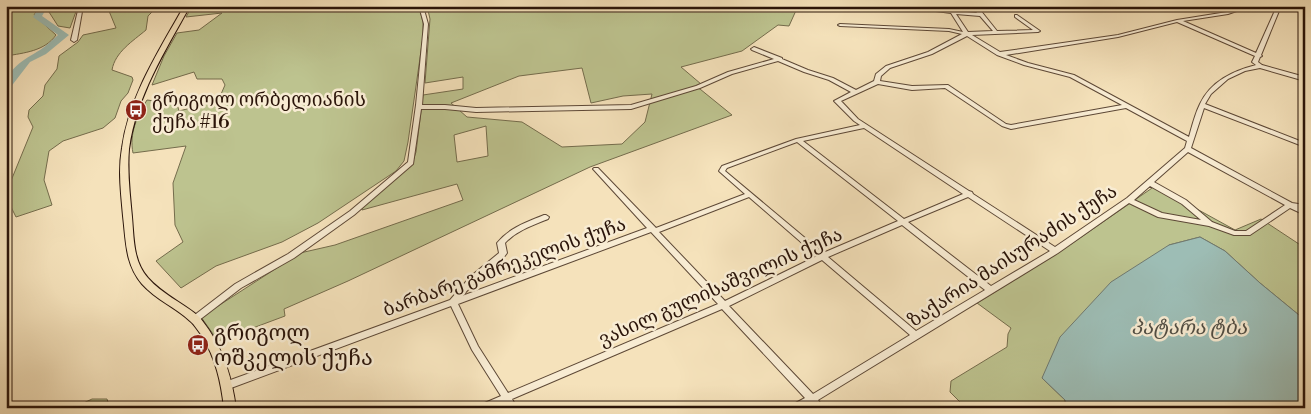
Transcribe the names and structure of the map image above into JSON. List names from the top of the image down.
{
  "streets": {
    "street": ["ზაქარია მაისურაძის ქუჩა", "ბარბარე გამრეკელის ქუჩა", "ვასილ გულისაშვილის ქუჩა"]
  },
  "water": ["პატარა ტბა"],
  "places": {
    "bus stop": ["გრიგოლ ორბელიანის ქუჩა #16", "გრიგოლ ოშკელის ქუჩა"]
  }
}
